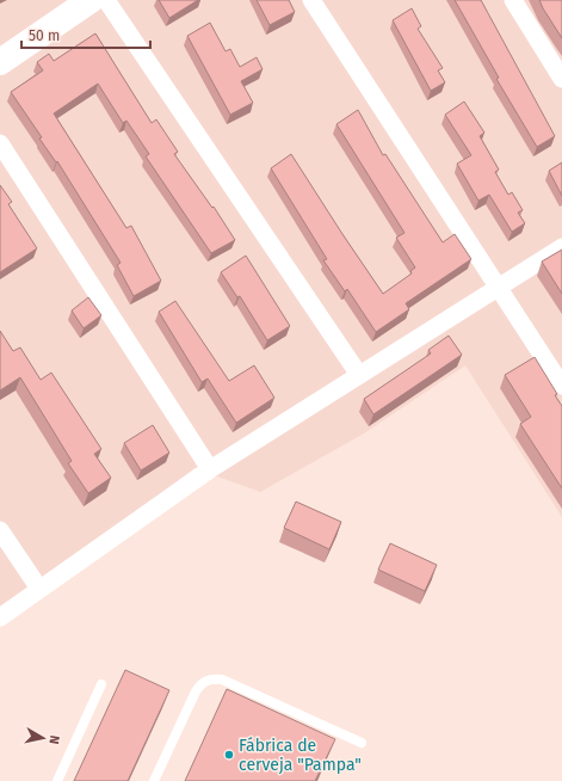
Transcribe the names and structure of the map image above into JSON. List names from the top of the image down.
{
  "places": ["Fábrica de cerveja \"Pampa\""],
  "scale_bar": "50 m",
  "north": "right"
}
